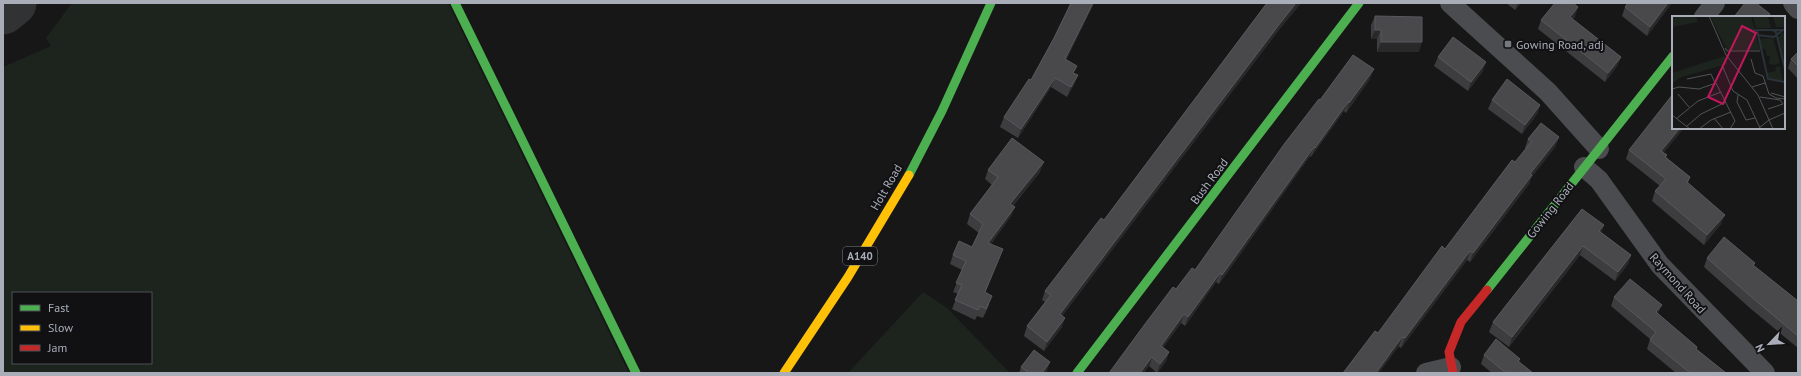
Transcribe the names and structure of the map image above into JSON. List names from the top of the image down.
{
  "streets": {
    "main road": [
      "Bush Road",
      "Holt Road",
      "Gowing Road",
      "A140"
    ],
    "street": ["Raymond Road"]
  },
  "crossings": [
    ["Gowing Road", "Raymond Road"]
  ],
  "places": {
    "transit": ["Gowing Road, adj"]
  },
  "legend": ["Fast", "Slow", "Jam"],
  "north": "bottom left"
}
